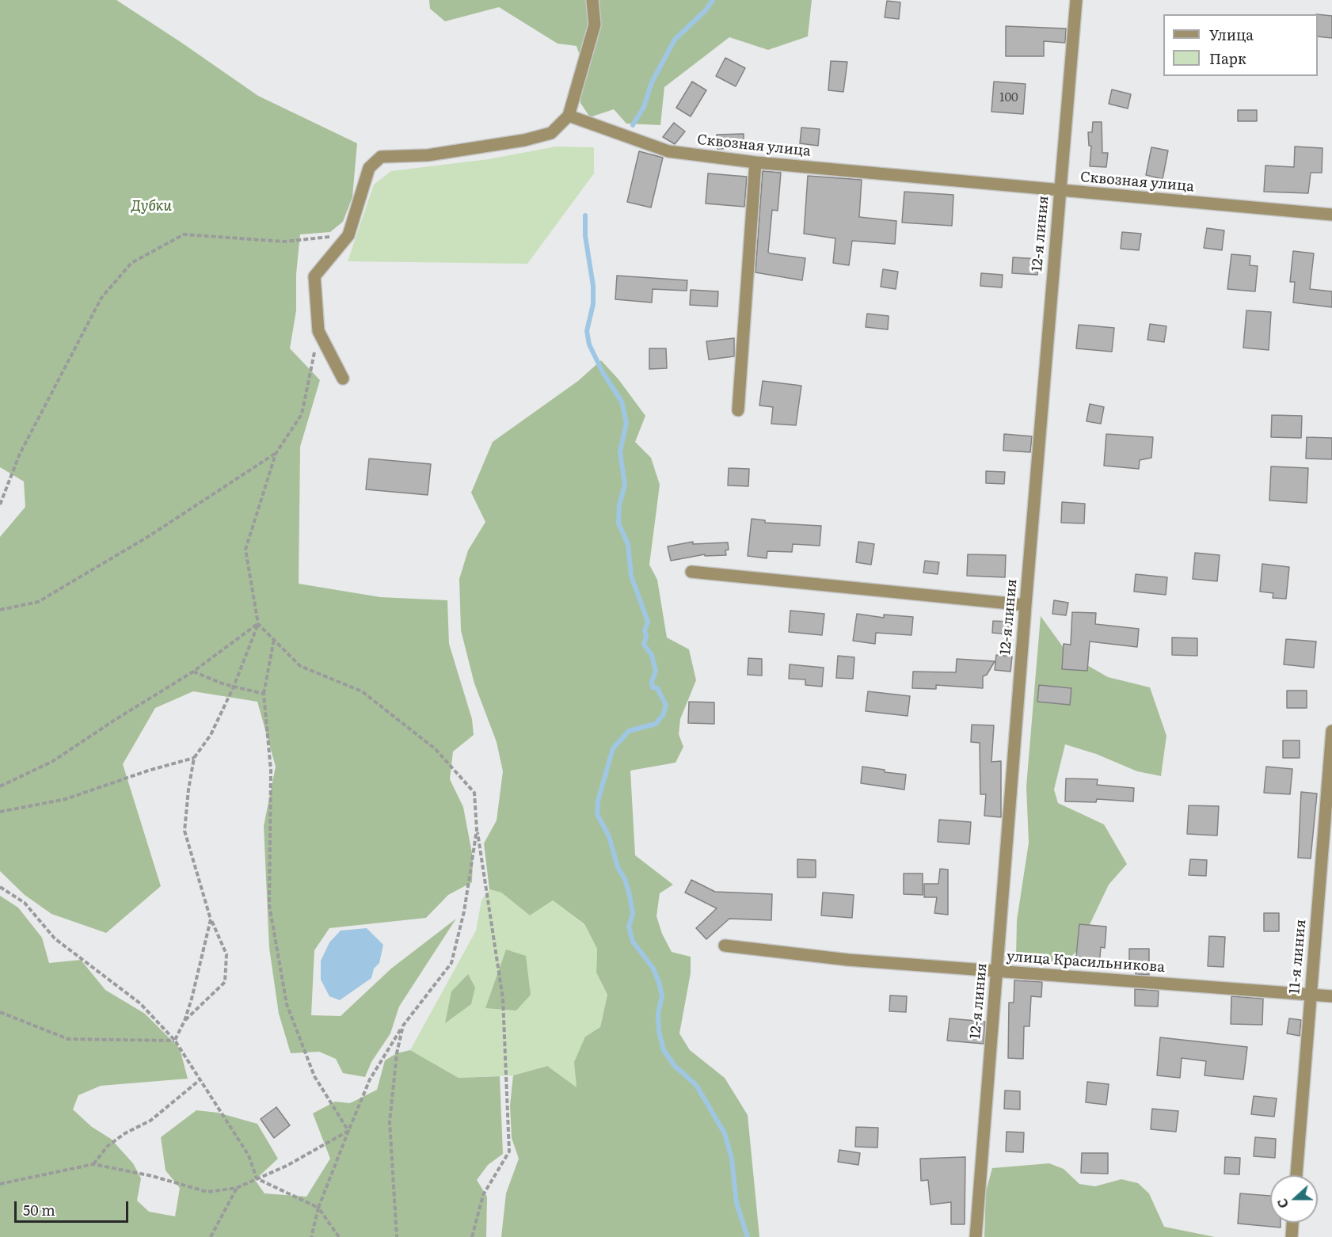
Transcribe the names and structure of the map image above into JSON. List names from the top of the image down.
{
  "streets": {
    "street": [
      "Сквозная улица",
      "12-я линия",
      "11-я линия",
      "улица Красильникова"
    ]
  },
  "crossings": [
    ["Сквозная улица", "12-я линия"],
    ["12-я линия", "улица Красильникова"],
    ["11-я линия", "улица Красильникова"]
  ],
  "parks": ["Дубки"],
  "house_numbers": ["100"],
  "legend": ["Улица", "Парк"],
  "scale_bar": "50 m",
  "north": "left"
}
